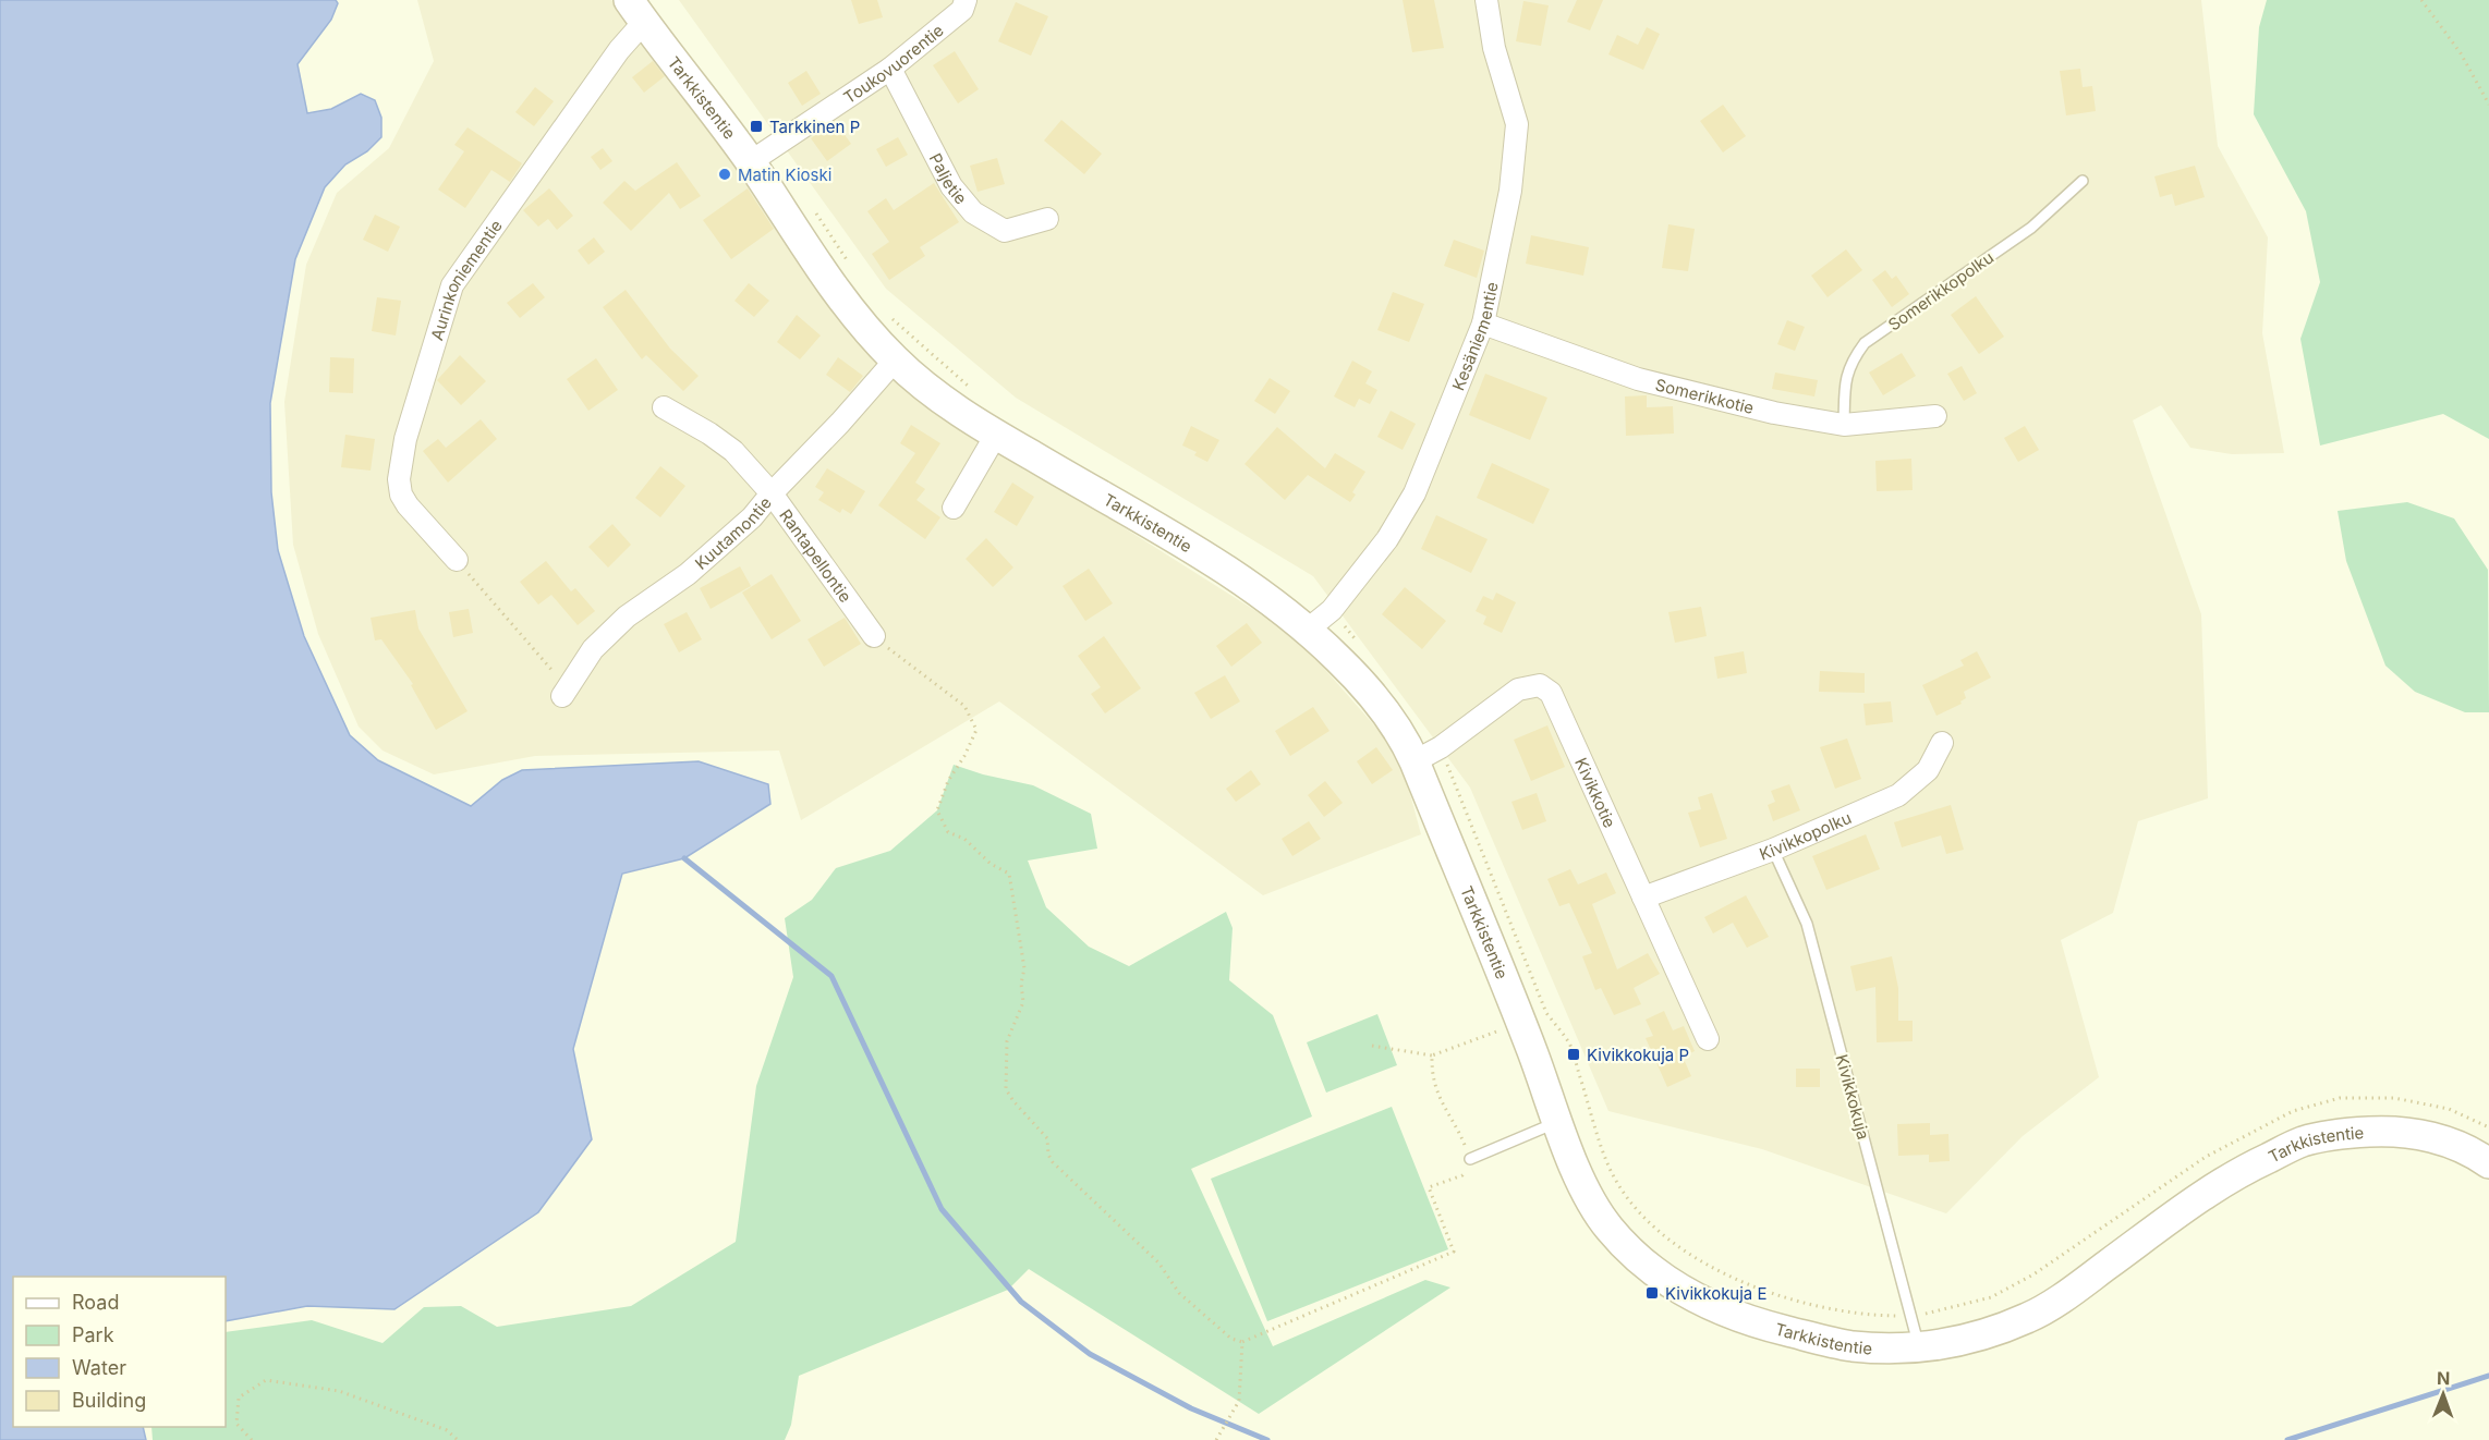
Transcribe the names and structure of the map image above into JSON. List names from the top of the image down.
{
  "streets": {
    "street": [
      "Toukovuorentie",
      "Tarkkistentie",
      "Paljetie",
      "Aurinkoniementie",
      "Kesäniementie",
      "Somerikkotie",
      "Kuutamontie",
      "Rantapellontie",
      "Kivikkotie",
      "Kivikkopolku"
    ],
    "lane": ["Somerikkopolku", "Kivikkokuja"]
  },
  "crossings": [
    ["Toukovuorentie", "Tarkkistentie"],
    ["Toukovuorentie", "Paljetie"],
    ["Tarkkistentie", "Aurinkoniementie"],
    ["Tarkkistentie", "Kesäniementie"],
    ["Tarkkistentie", "Kuutamontie"],
    ["Tarkkistentie", "Kivikkotie"],
    ["Tarkkistentie", "Kivikkokuja"],
    ["Somerikkopolku", "Somerikkotie"],
    ["Kesäniementie", "Somerikkotie"],
    ["Kuutamontie", "Rantapellontie"],
    ["Kivikkotie", "Kivikkopolku"],
    ["Kivikkopolku", "Kivikkokuja"]
  ],
  "places": {
    "transit": ["Tarkkinen P", "Kivikkokuja P", "Kivikkokuja E"],
    "other": ["Matin Kioski"]
  },
  "legend": [
    "Road",
    "Park",
    "Water",
    "Building"
  ],
  "north": "top"
}
